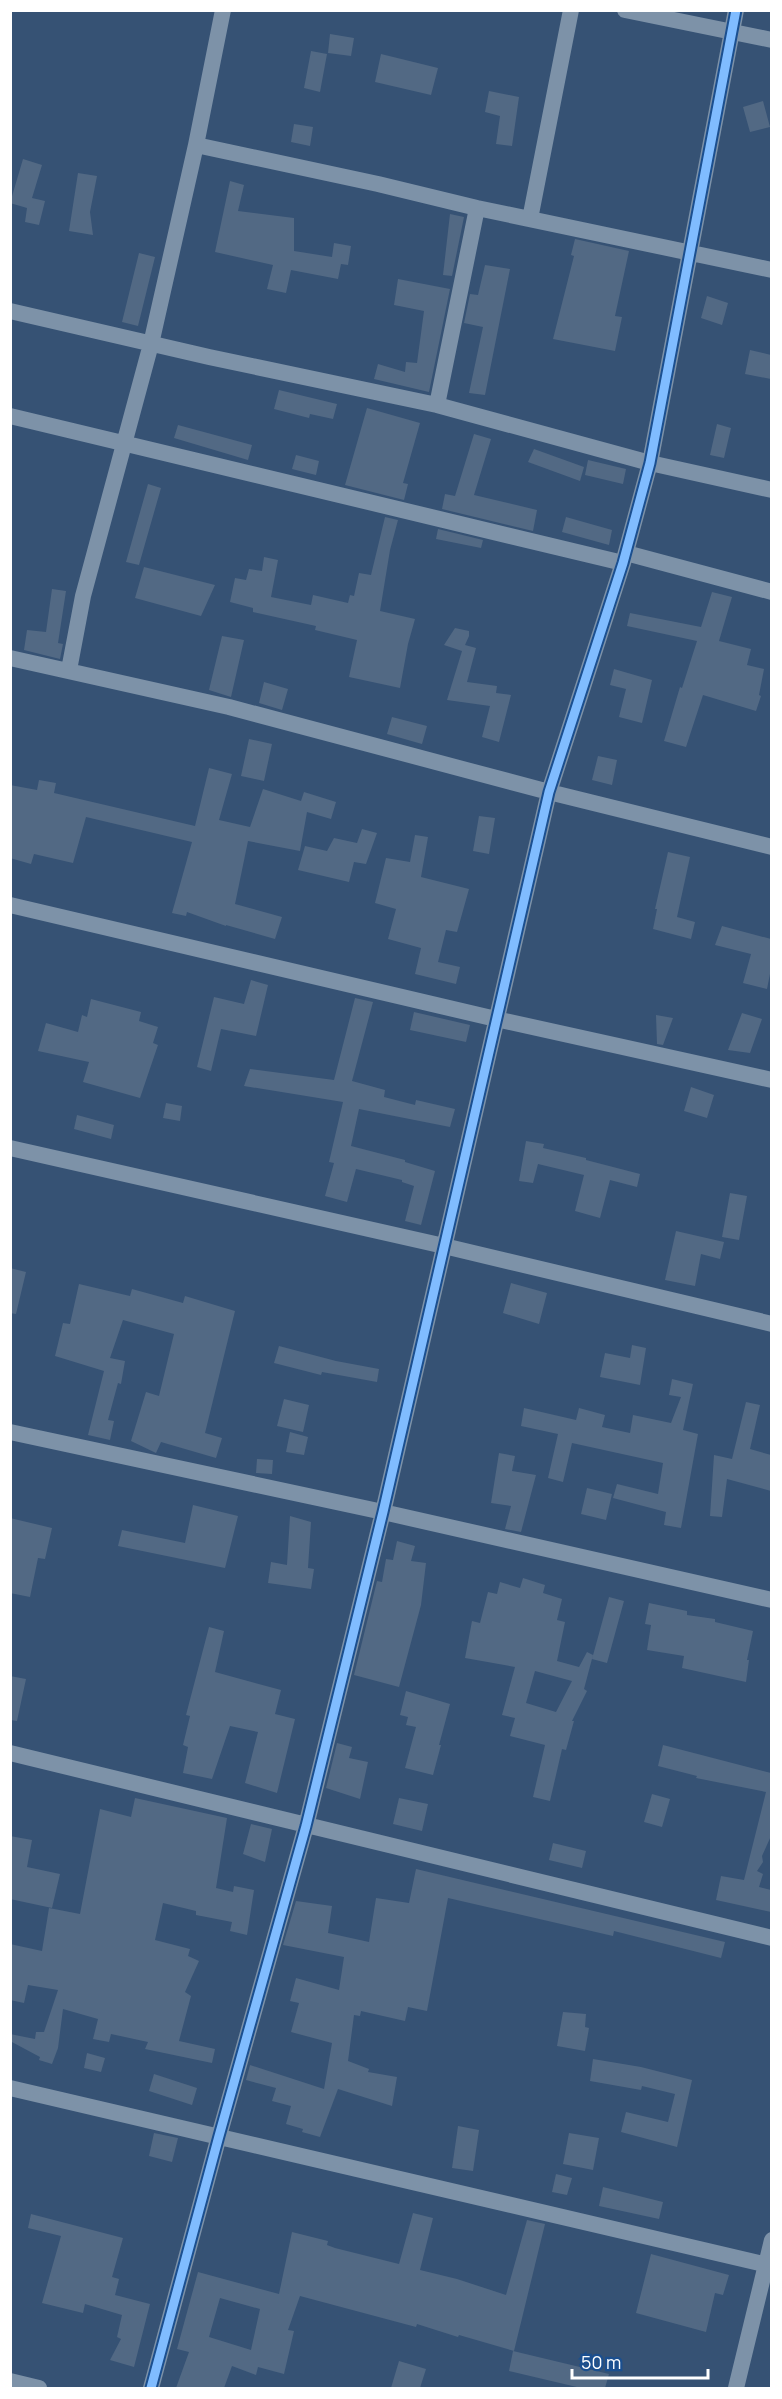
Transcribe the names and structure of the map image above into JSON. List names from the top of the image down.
{
  "scale_bar": "50 m"
}
